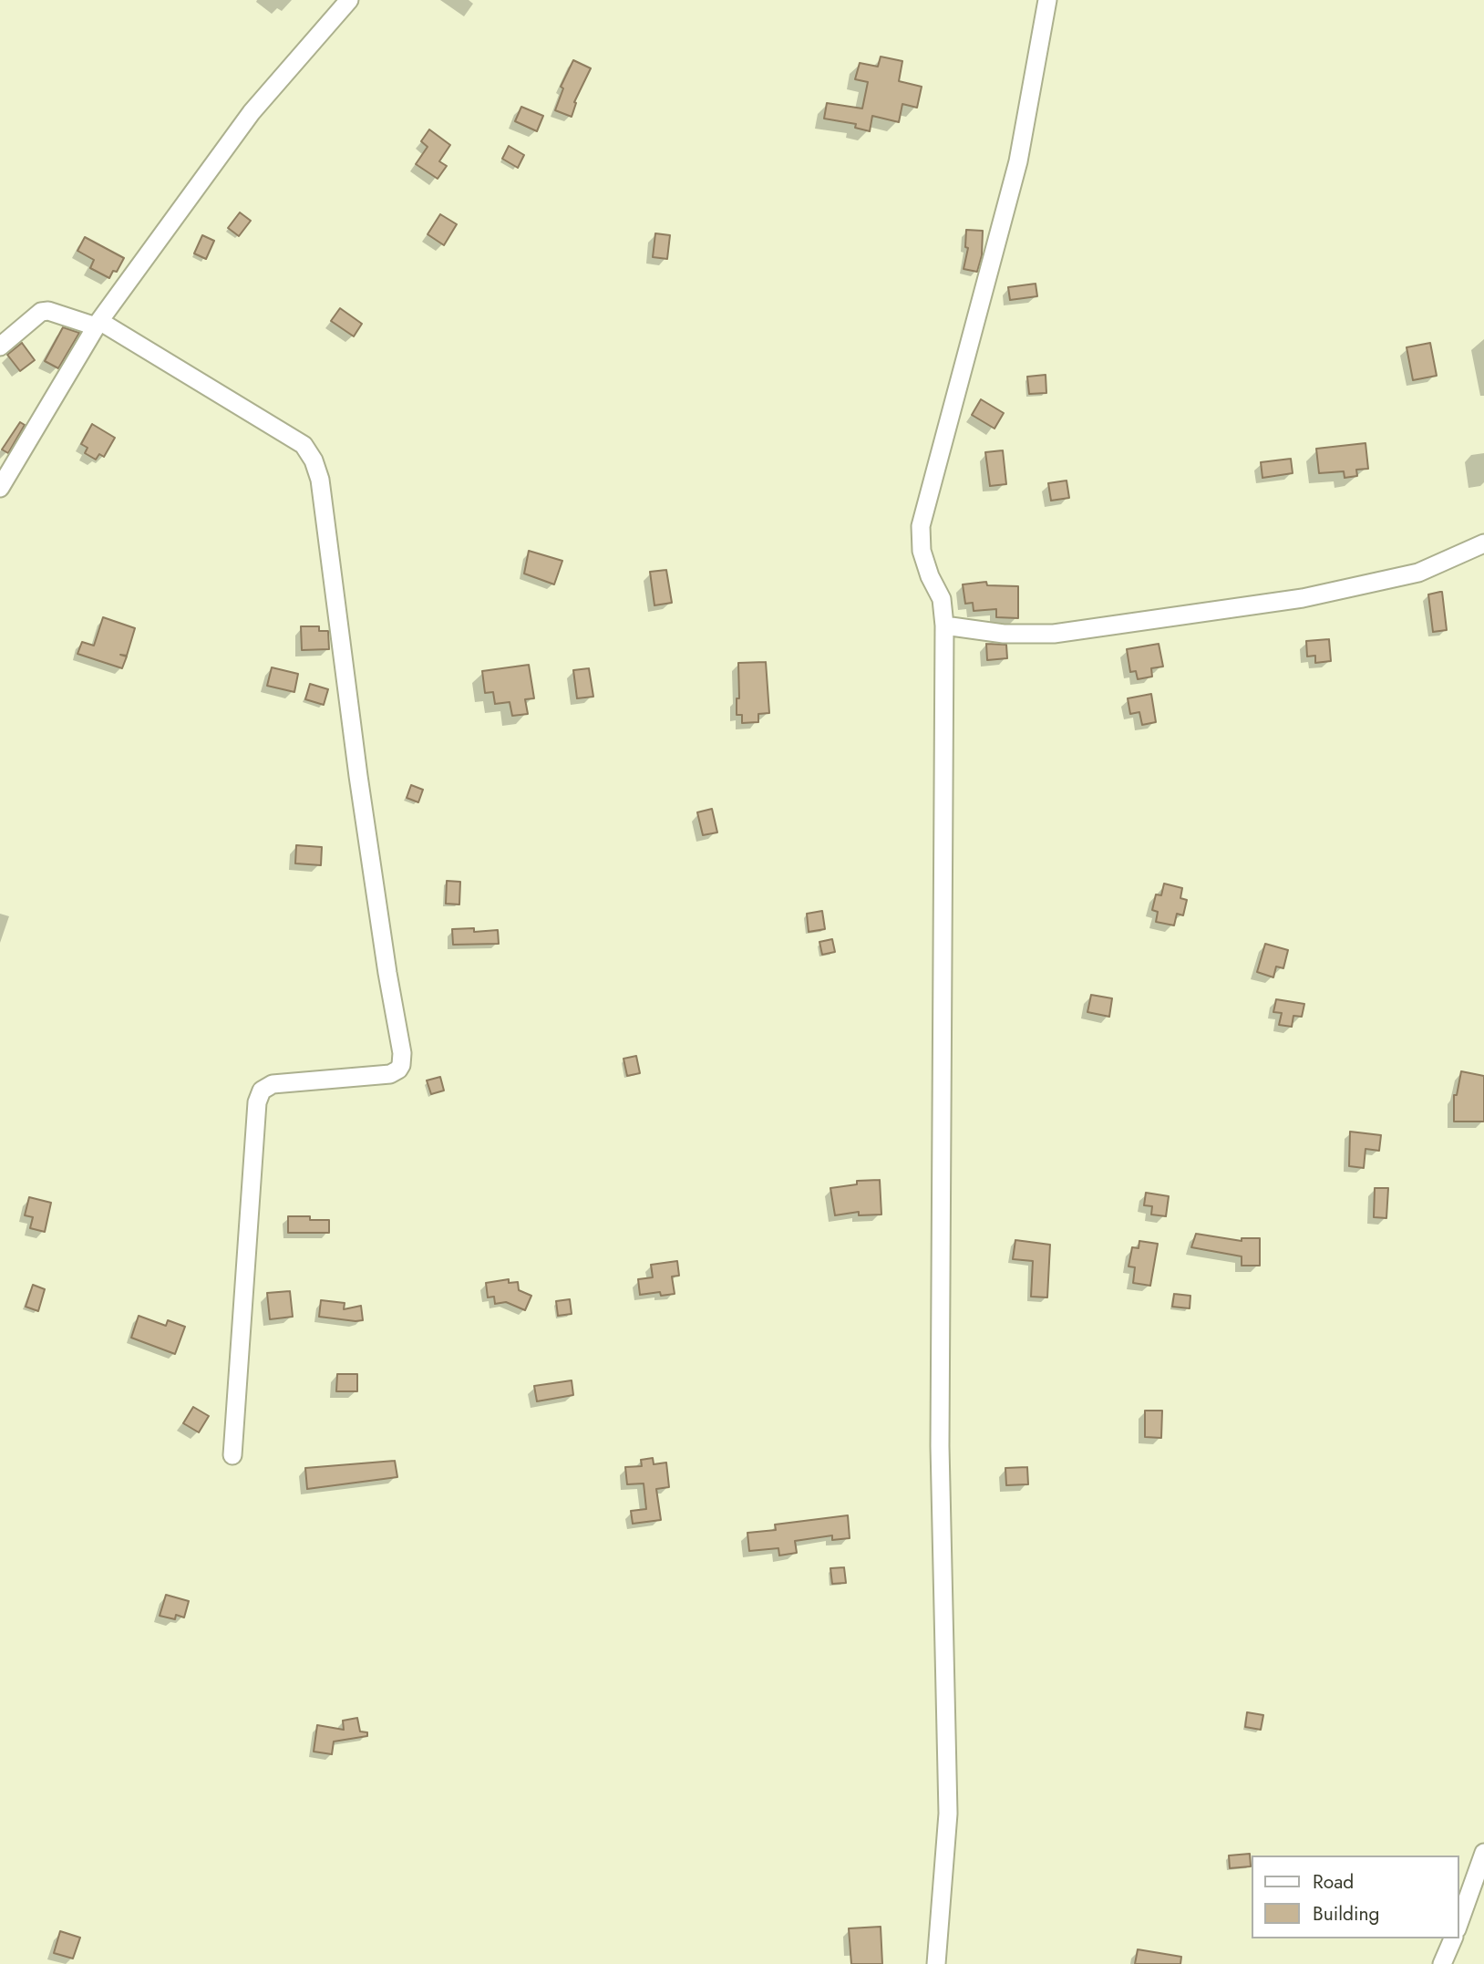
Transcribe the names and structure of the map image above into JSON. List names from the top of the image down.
{
  "legend": ["Road", "Building"]
}
